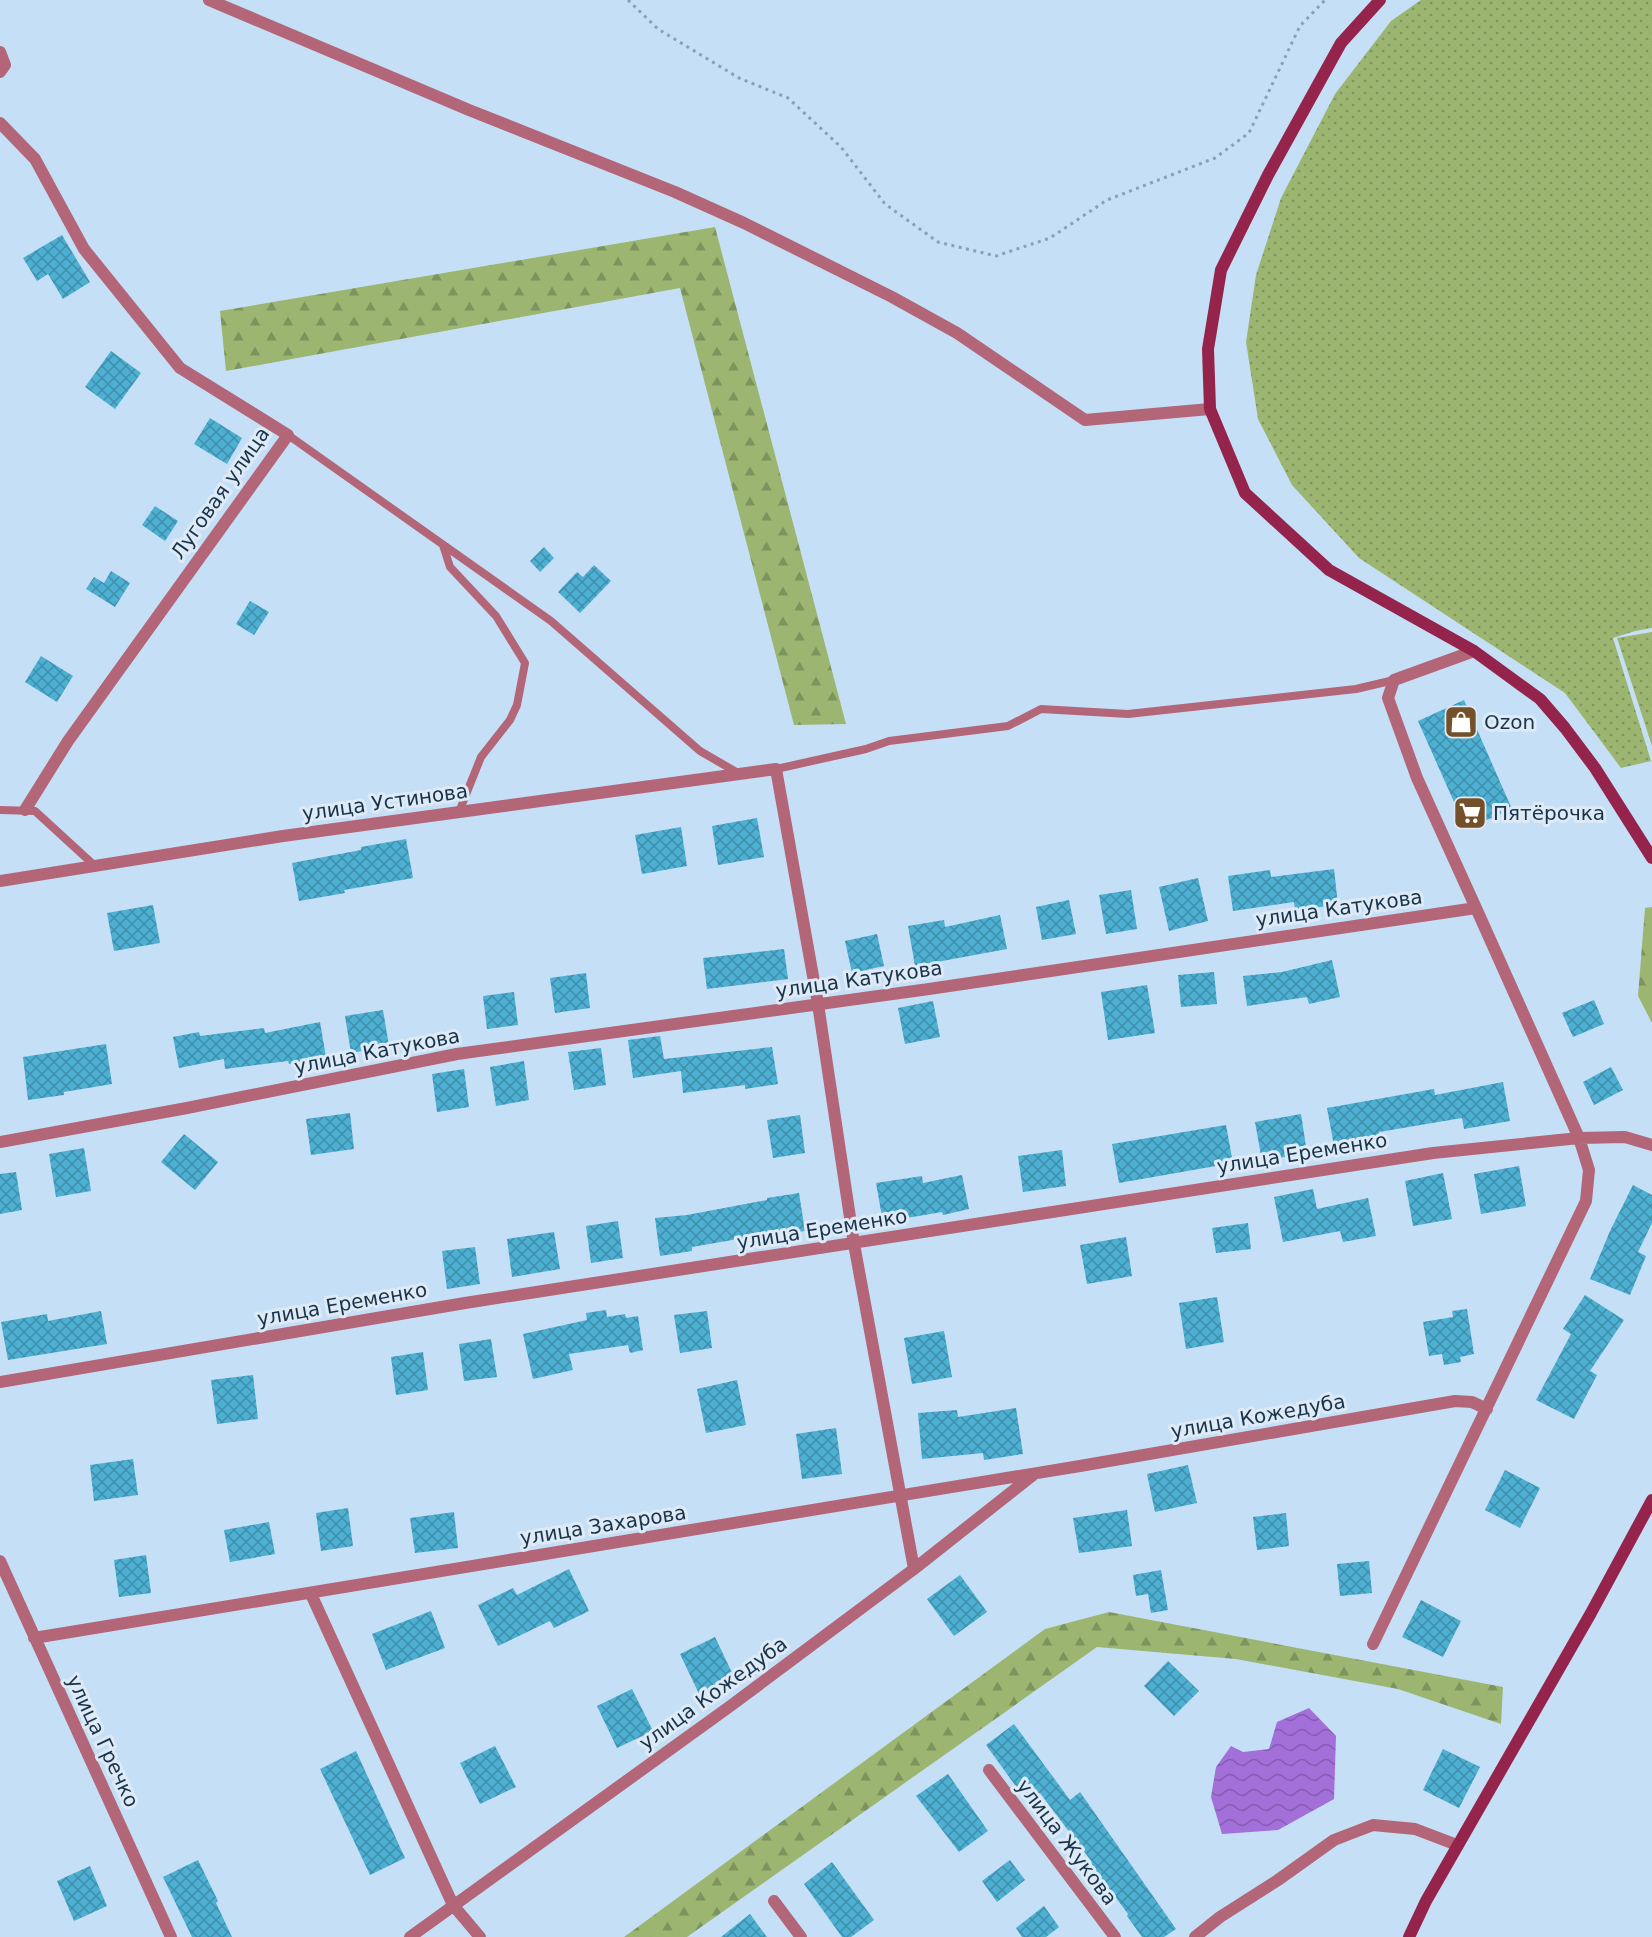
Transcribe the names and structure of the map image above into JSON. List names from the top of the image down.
{
  "streets": {
    "street": [
      "Луговая улица",
      "улица Устинова",
      "улица Катукова",
      "улица Еременко",
      "улица Кожедуба",
      "улица Захарова",
      "улица Гречко",
      "улица Жукова"
    ]
  },
  "crossings": [
    ["улица Кожедуба", "улица Захарова"],
    ["улица Захарова", "улица Гречко"]
  ],
  "places": {
    "shop": ["Ozon"],
    "supermarket": ["Пятёрочка"]
  }
}
